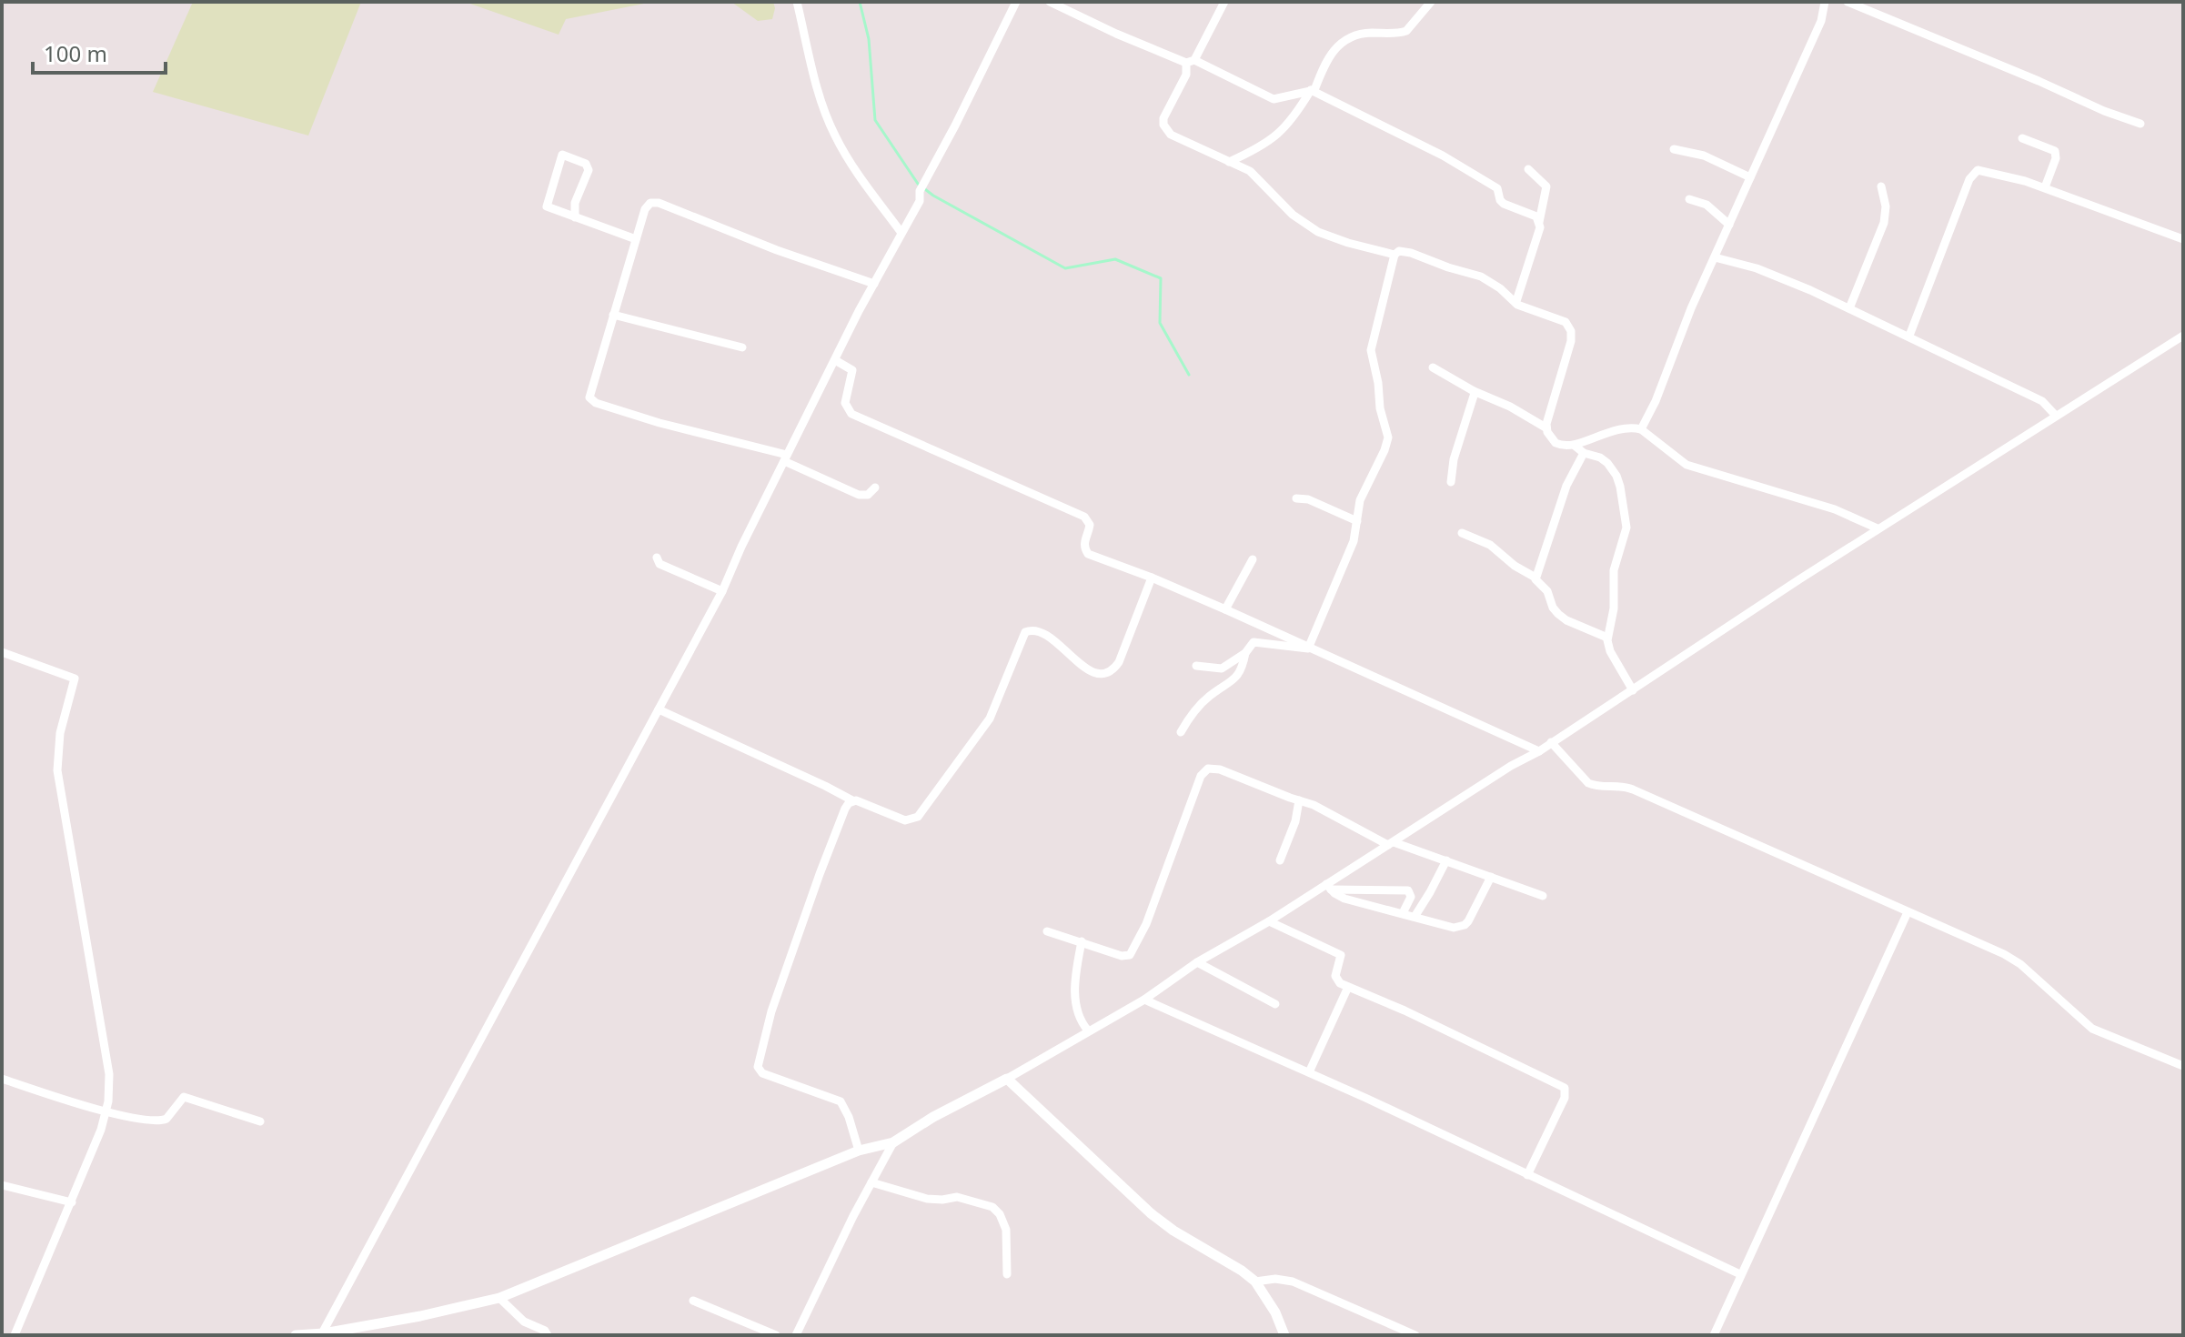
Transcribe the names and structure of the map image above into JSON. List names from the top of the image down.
{
  "scale_bar": "100 m"
}
